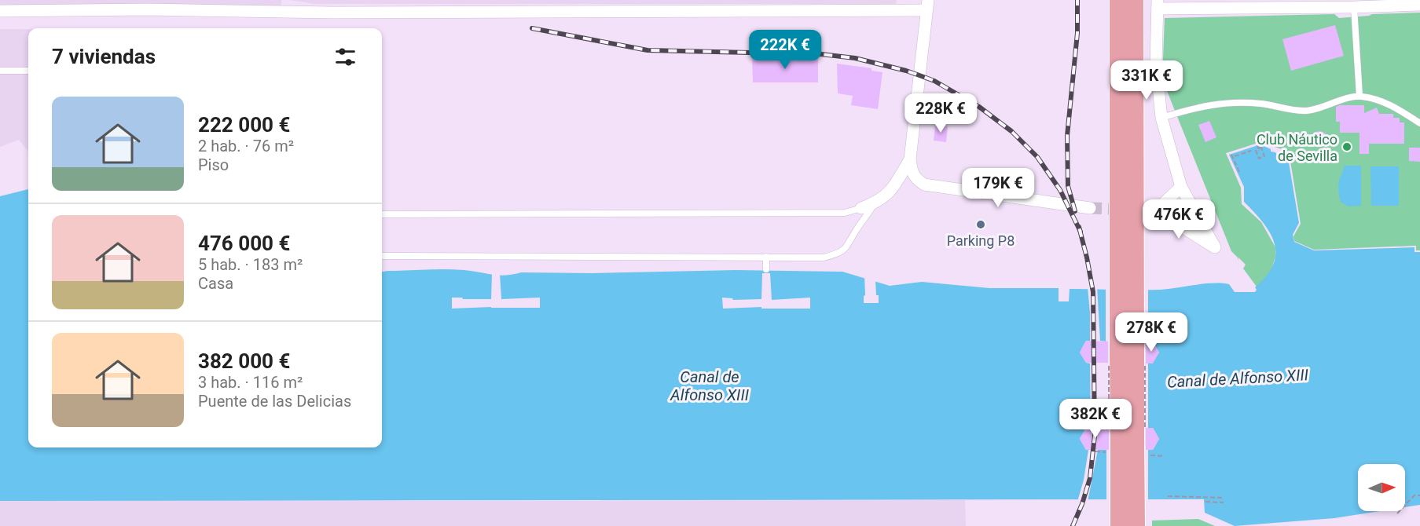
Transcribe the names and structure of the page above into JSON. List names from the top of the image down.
{
  "water": ["Canal de Alfonso XIII"],
  "places": ["Club Náutico de Sevilla", "Parking P8"],
  "north": "right",
  "page": {
    "heading": "7 viviendas",
    "price": [
      "222K €",
      "331K €",
      "228K €",
      "179K €",
      "476K €",
      "278K €",
      "382K €"
    ],
    "list": [
      {
        "name": "222 000 €",
        "note": "2 hab. · 76 m² · Piso"
      },
      {
        "name": "476 000 €",
        "note": "5 hab. · 183 m² · Casa"
      },
      {
        "name": "382 000 €",
        "note": "3 hab. · 116 m² · Puente de las Delicias"
      }
    ]
  }
}
